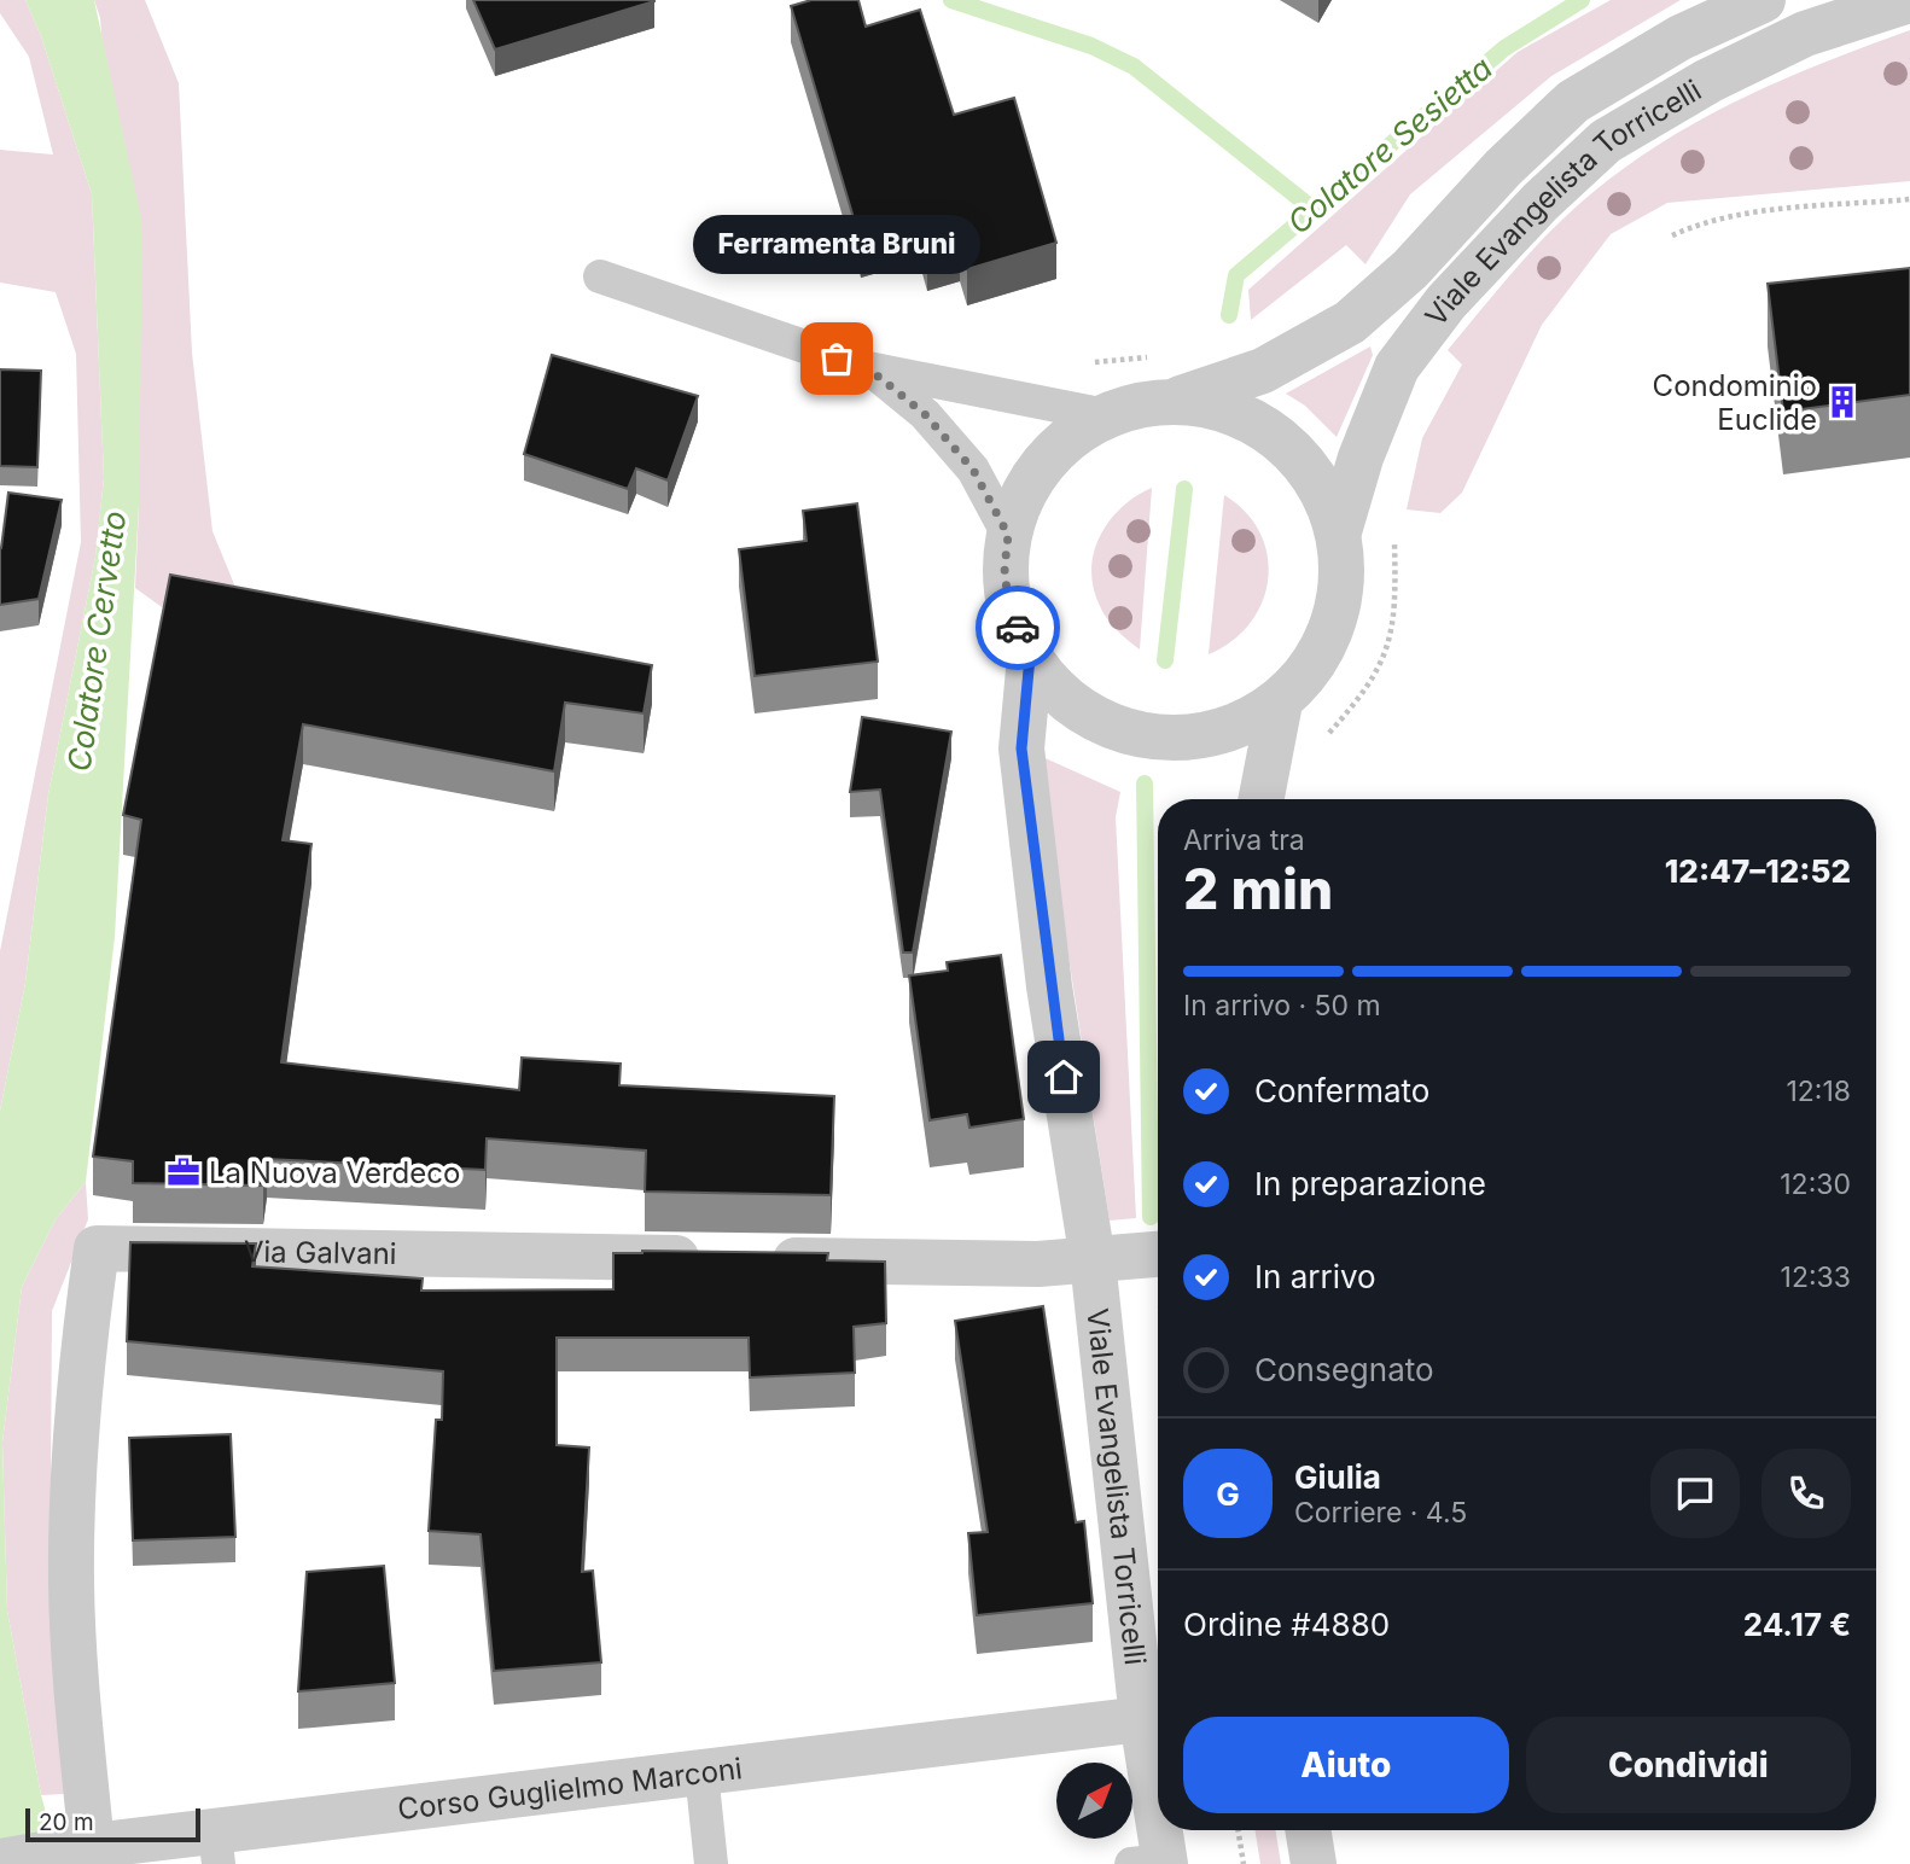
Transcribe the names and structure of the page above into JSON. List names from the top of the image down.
{
  "streets": {
    "street": ["Viale Evangelista Torricelli", "Via Galvani", "Corso Guglielmo Marconi"]
  },
  "crossings": [
    ["Viale Evangelista Torricelli", "Via Galvani"],
    ["Viale Evangelista Torricelli", "Corso Guglielmo Marconi"],
    ["Via Galvani", "Corso Guglielmo Marconi"]
  ],
  "water": ["Colatore Sesietta", "Colatore Cervetto"],
  "places": {
    "other": ["Ferramenta Bruni"],
    "building": ["Condominio Euclide"],
    "office": ["La Nuova Verdeco"]
  },
  "scale_bar": "20 m",
  "north": "top right",
  "page": {
    "bubble": "Ferramenta Bruni",
    "heading": ["2 min", "Arriva tra", "12:47–12:52"],
    "panel": [
      "Giulia",
      "Corriere · 4.5",
      "Ordine #4880",
      "24.17 €"
    ],
    "bar": "In arrivo · 50 m",
    "list": [
      ["Confermato", "12:18"],
      ["In preparazione", "12:30"],
      ["In arrivo", "12:33"],
      "Consegnato"
    ],
    "round": "G",
    "buttons": ["Aiuto", "Condividi"],
    "scale": "20 m"
  }
}
